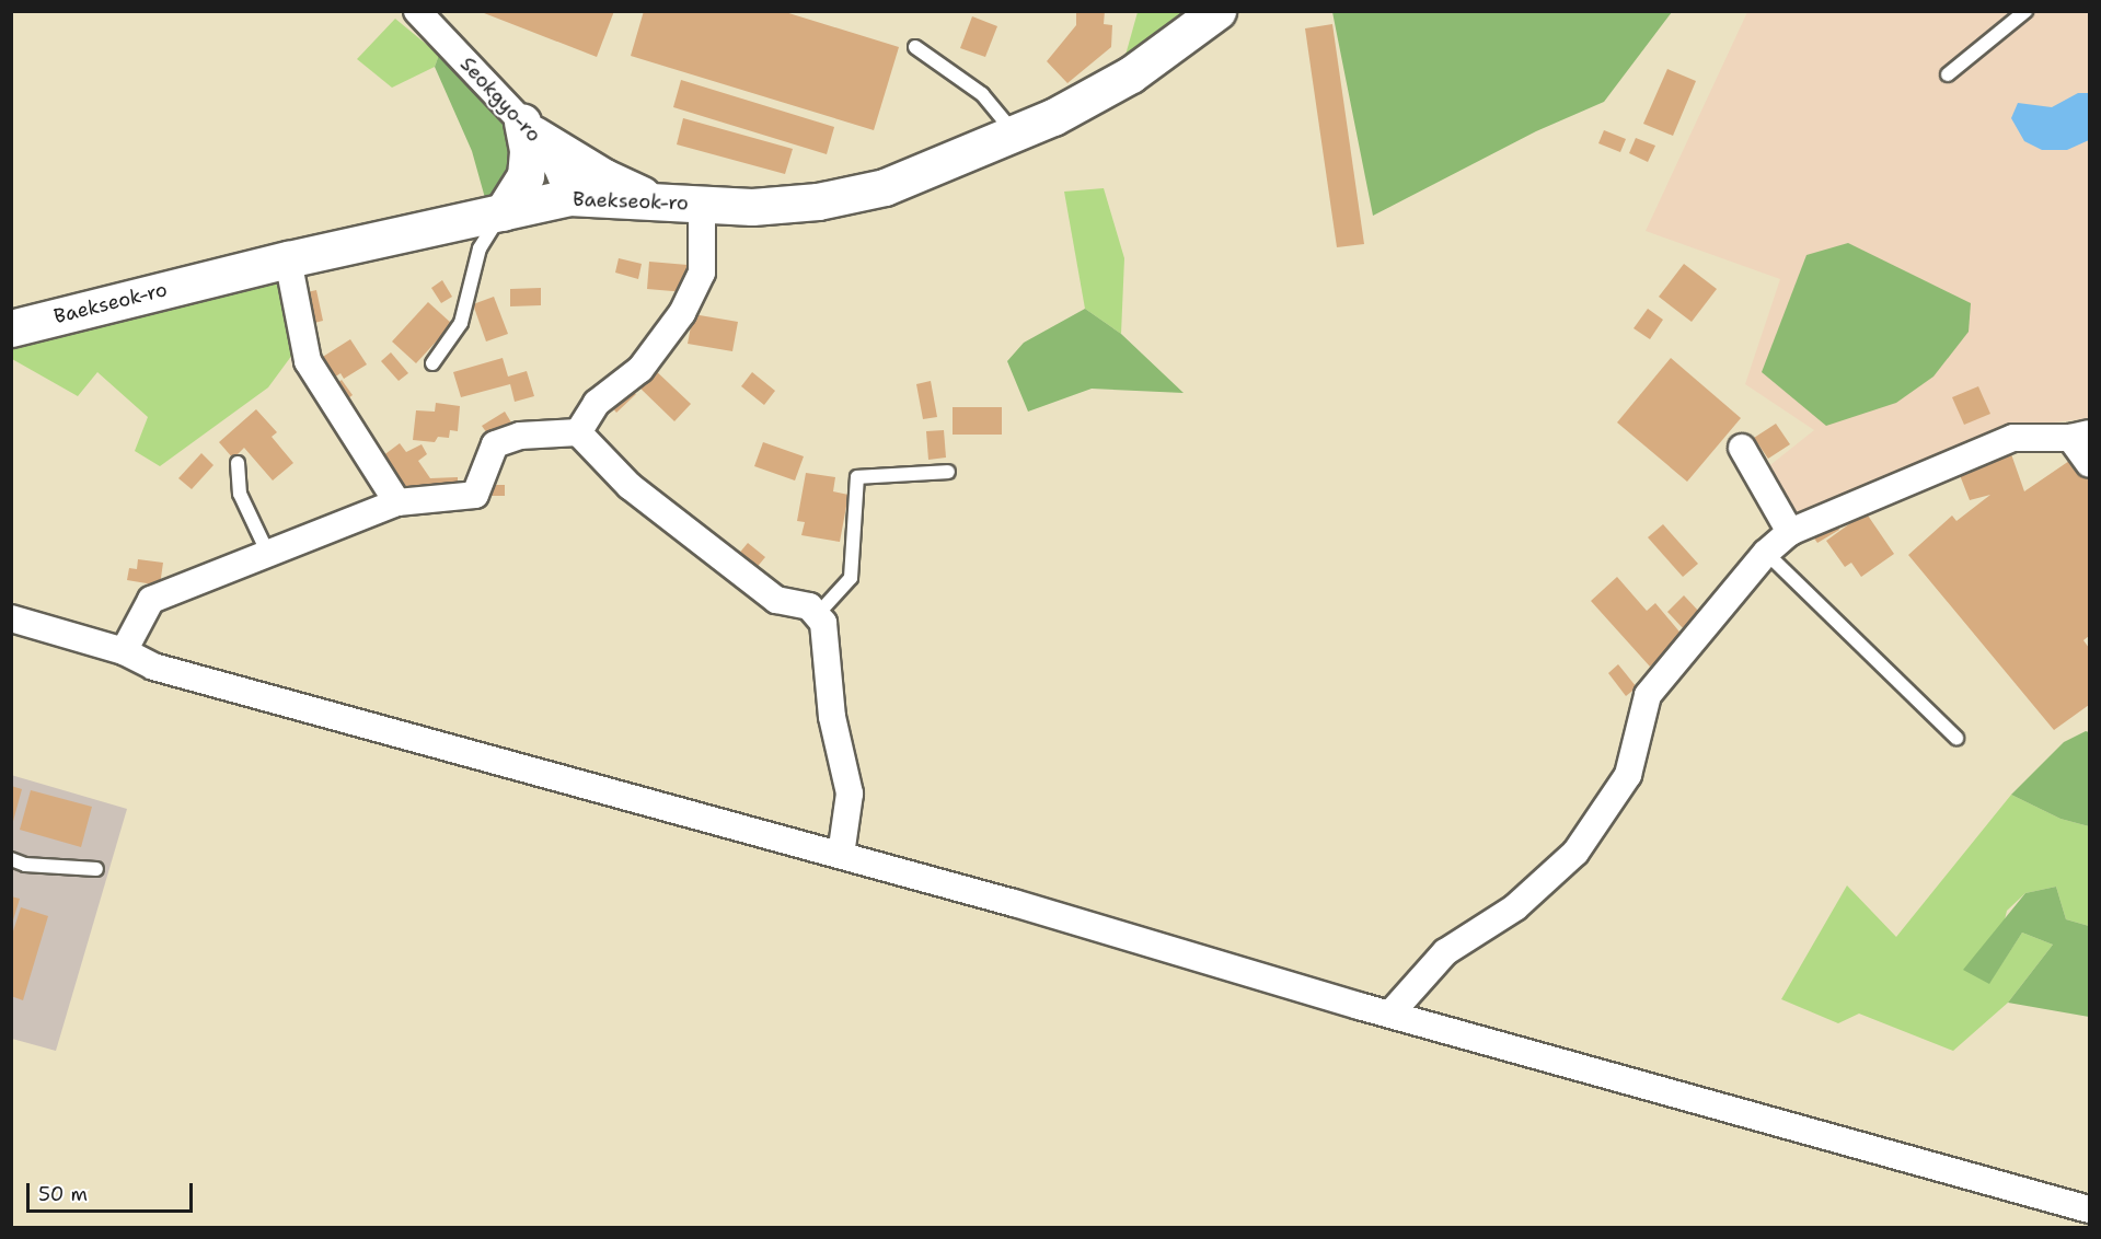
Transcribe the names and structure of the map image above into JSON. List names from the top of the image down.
{
  "streets": {
    "street": ["Seokgyo-ro", "Baekseok-ro"]
  },
  "crossings": [
    ["Seokgyo-ro", "Baekseok-ro"]
  ],
  "scale_bar": "50 m"
}
